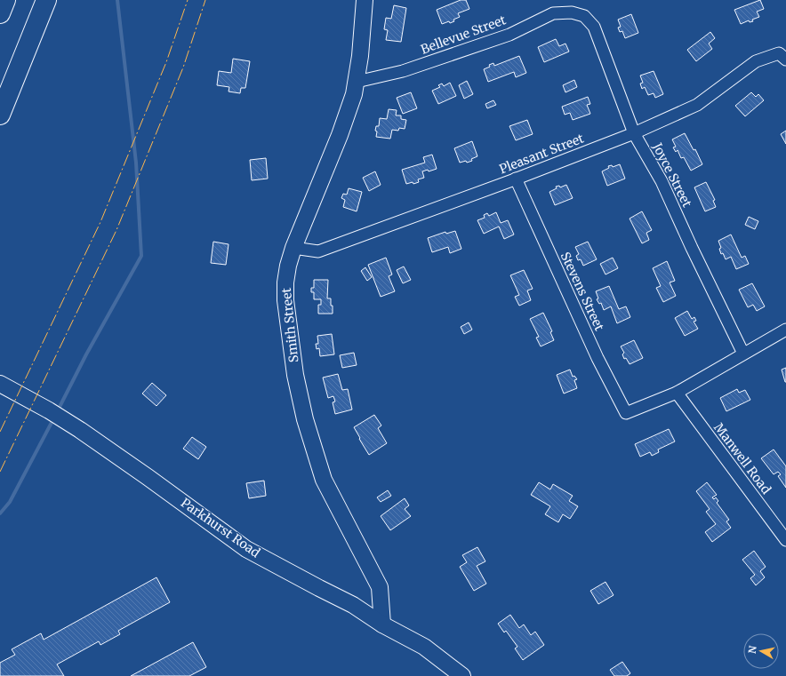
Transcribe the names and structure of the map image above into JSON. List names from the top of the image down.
{
  "streets": {
    "street": [
      "Bellevue Street",
      "Pleasant Street",
      "Joyce Street",
      "Stevens Street",
      "Smith Street",
      "Manwell Road",
      "Parkhurst Road"
    ]
  },
  "crossings": [
    ["Bellevue Street", "Joyce Street"],
    ["Bellevue Street", "Smith Street"],
    ["Pleasant Street", "Joyce Street"],
    ["Pleasant Street", "Stevens Street"],
    ["Pleasant Street", "Smith Street"],
    ["Stevens Street", "Manwell Road"],
    ["Smith Street", "Parkhurst Road"]
  ],
  "north": "left"
}
